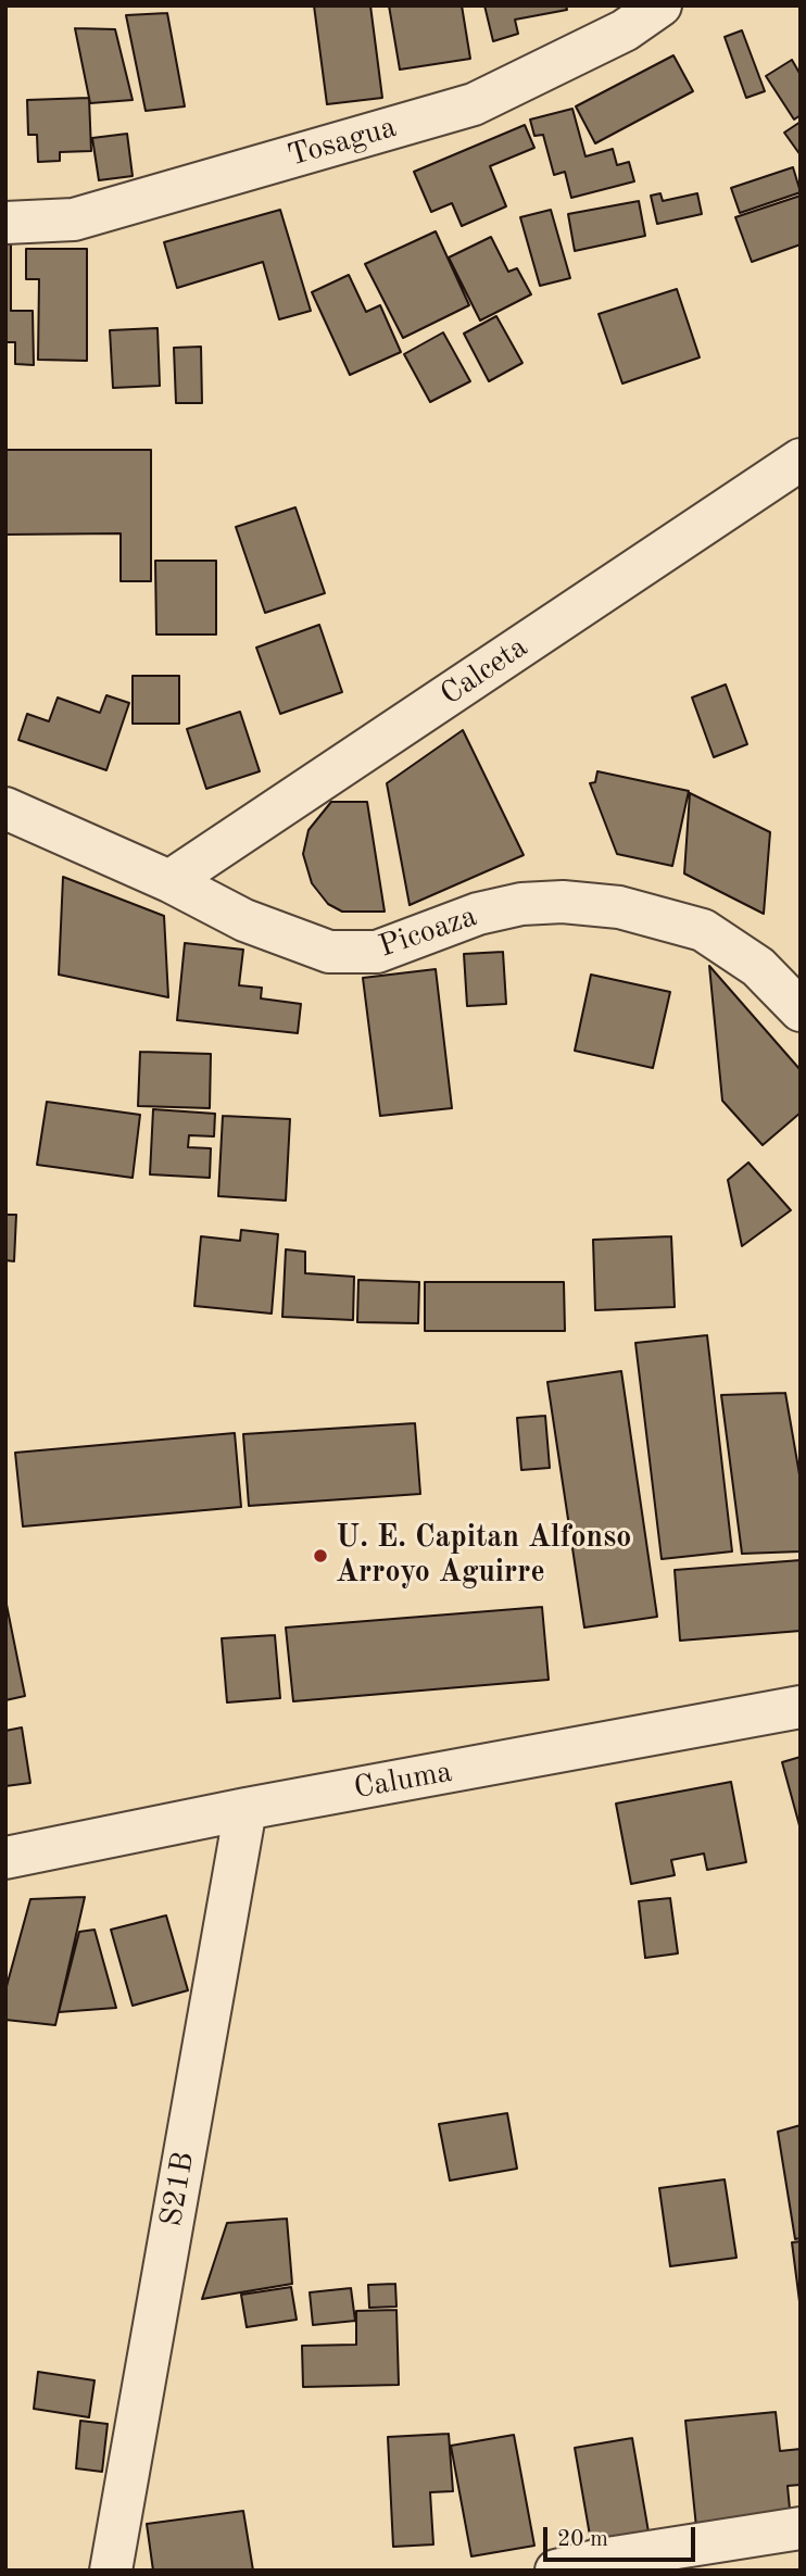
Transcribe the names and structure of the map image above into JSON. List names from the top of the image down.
{
  "streets": {
    "street": [
      "Tosagua",
      "Calceta",
      "Picoaza",
      "Caluma",
      "S21B"
    ]
  },
  "crossings": [
    ["Calceta", "Picoaza"],
    ["Caluma", "S21B"]
  ],
  "places": ["U. E. Capitan Alfonso Arroyo Aguirre"],
  "scale_bar": "20 m"
}
